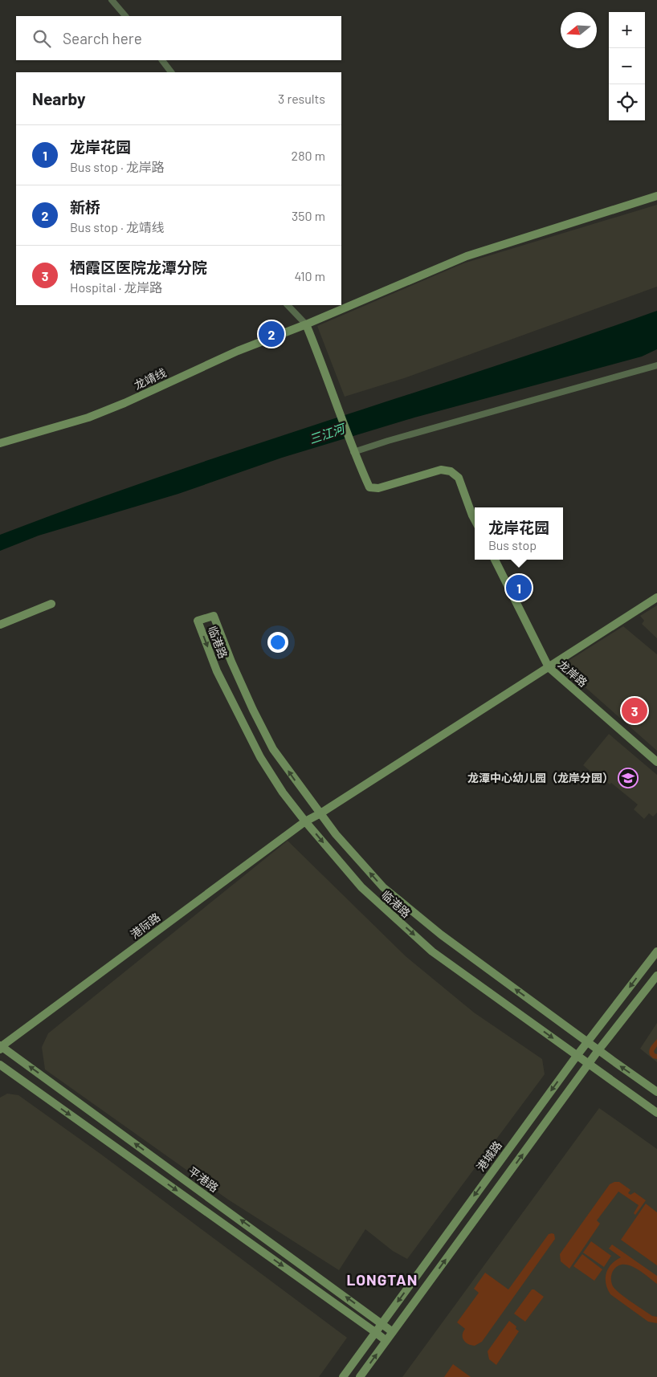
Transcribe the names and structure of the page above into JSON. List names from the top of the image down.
{
  "streets": {
    "street": [
      "龙靖线",
      "临港路",
      "龙岸路",
      "港际路",
      "港城路",
      "平港路"
    ]
  },
  "crossings": [
    ["临港路", "港际路"],
    ["临港路", "港城路"],
    ["龙岸路", "港际路"],
    ["港际路", "平港路"],
    ["港城路", "平港路"]
  ],
  "districts": ["LONGTAN"],
  "water": ["三江河"],
  "places": {
    "school or university": ["龙潭中心幼儿园（龙岸分园）"]
  },
  "north": "left",
  "page": {
    "map_buttons": ["+", "−"],
    "search": "Search here",
    "heading": ["Nearby", "3 results"],
    "list": [
      {
        "mark": "1",
        "name": "龙岸花园",
        "note": "Bus stop · 龙岸路",
        "value": "280 m"
      },
      {
        "mark": "2",
        "name": "新桥",
        "note": "Bus stop · 龙靖线",
        "value": "350 m"
      },
      {
        "mark": "3",
        "name": "栖霞区医院龙潭分院",
        "note": "Hospital · 龙岸路",
        "value": "410 m"
      }
    ],
    "pins": ["2", "1", "3"],
    "popup": ["龙岸花园", "Bus stop"]
  }
}
